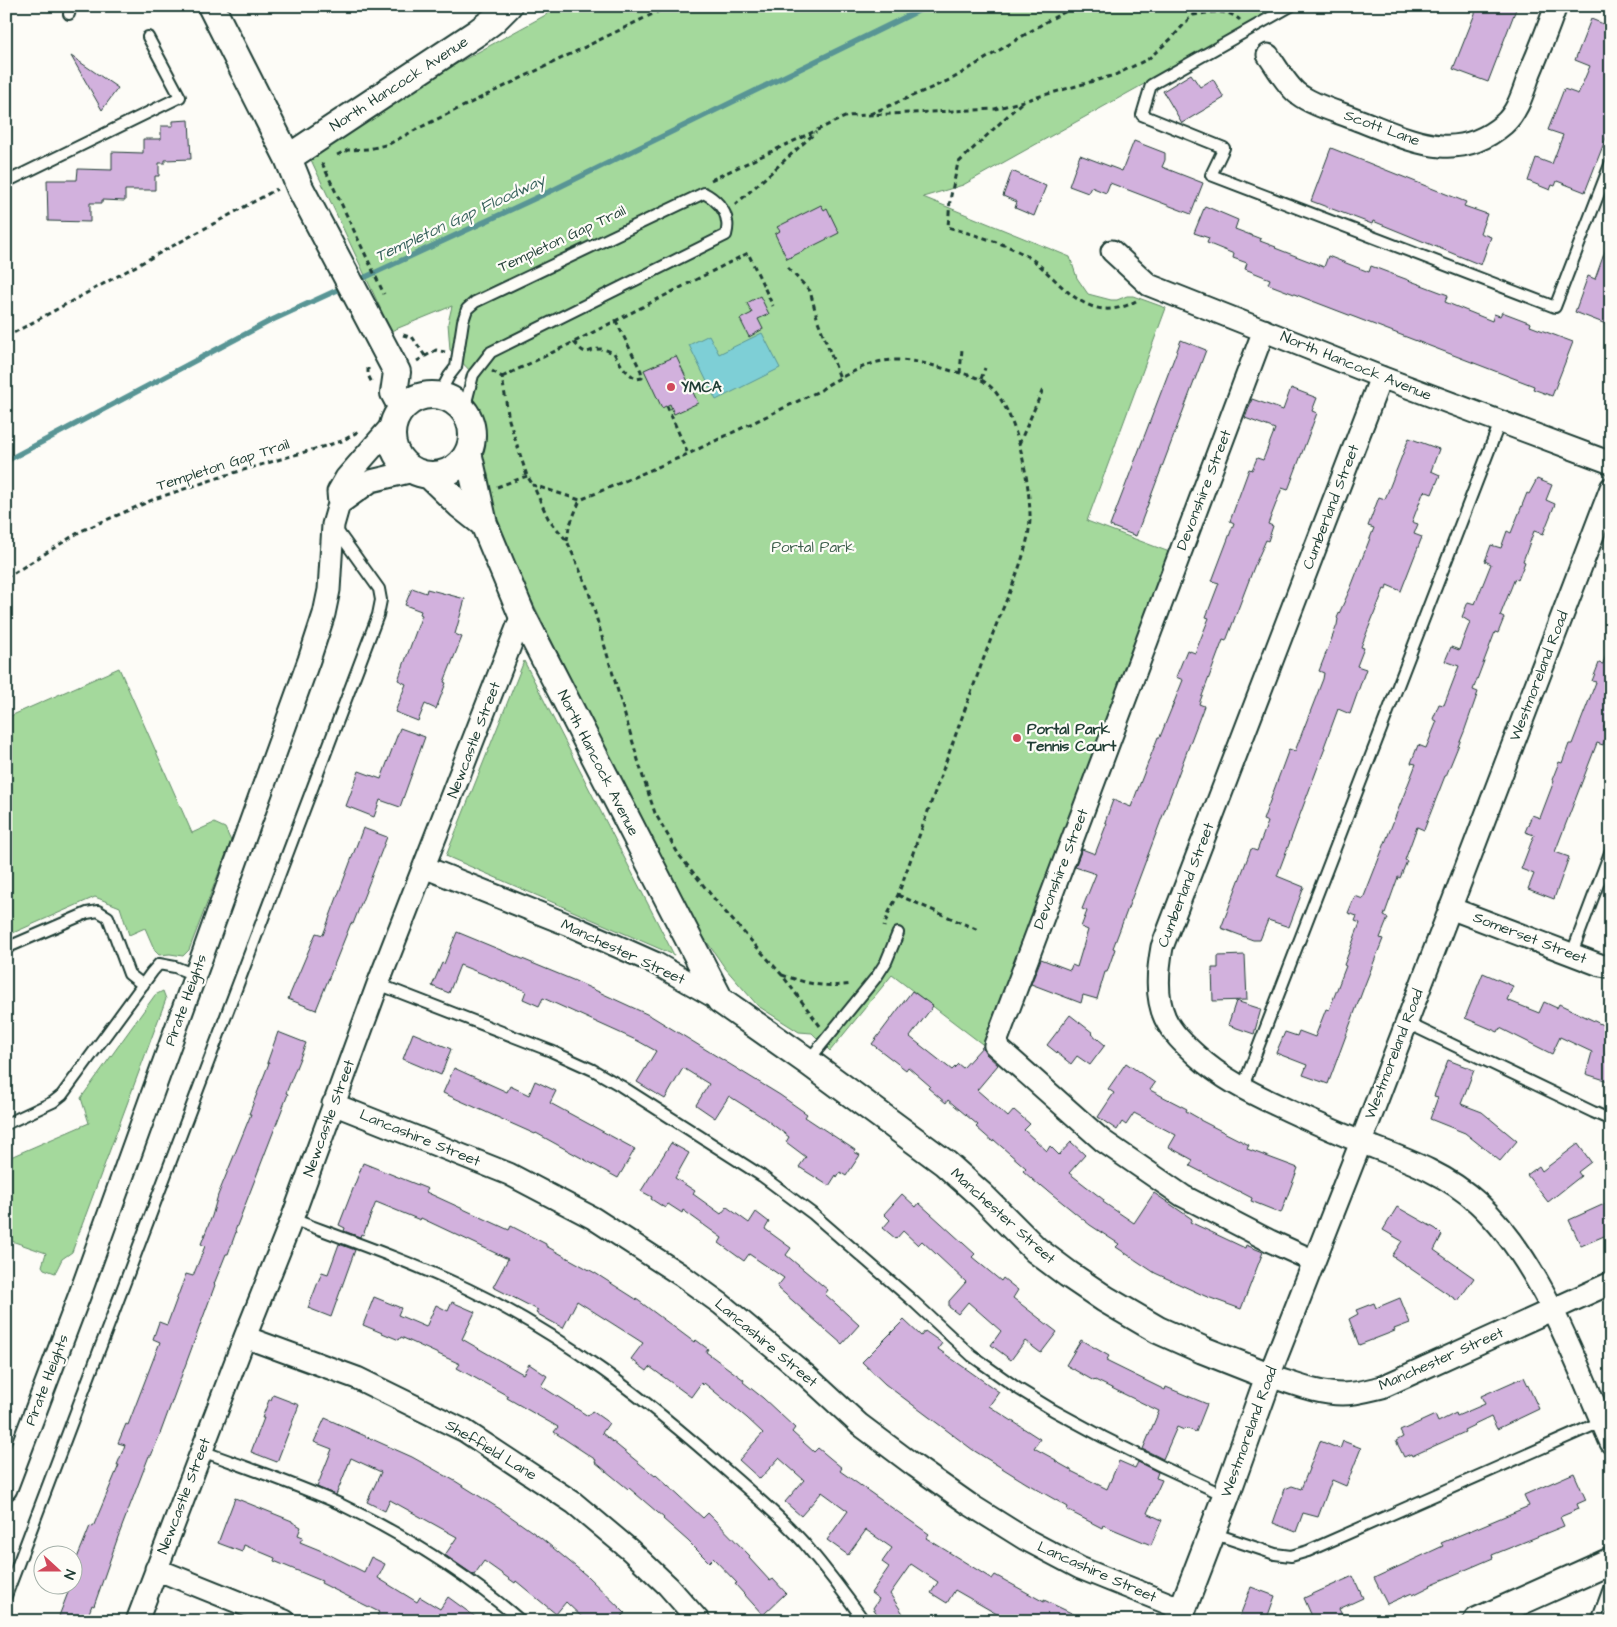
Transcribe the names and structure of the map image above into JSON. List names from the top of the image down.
{
  "streets": {
    "street": [
      "North Hancock Avenue",
      "Scott Lane",
      "Devonshire Street",
      "Cumberland Street",
      "Westmoreland Road",
      "Newcastle Street",
      "Somerset Street",
      "Manchester Street",
      "Pirate Heights",
      "Lancashire Street",
      "Sheffield Lane"
    ],
    "path": ["Templeton Gap Trail"]
  },
  "crossings": [
    ["North Hancock Avenue", "Devonshire Street"],
    ["North Hancock Avenue", "Cumberland Street"],
    ["North Hancock Avenue", "Newcastle Street"],
    ["North Hancock Avenue", "Manchester Street"],
    ["North Hancock Avenue", "Pirate Heights"],
    ["Devonshire Street", "Westmoreland Road"],
    ["Cumberland Street", "Westmoreland Road"],
    ["Cumberland Street", "Manchester Street"],
    ["Westmoreland Road", "Somerset Street"],
    ["Westmoreland Road", "Manchester Street"],
    ["Westmoreland Road", "Lancashire Street"],
    ["Newcastle Street", "Manchester Street"],
    ["Newcastle Street", "Lancashire Street"],
    ["Newcastle Street", "Sheffield Lane"]
  ],
  "water": ["Templeton Gap Floodway"],
  "parks": ["Portal Park"],
  "places": ["YMCA", "Portal Park Tennis Court"],
  "north": "right"
}
